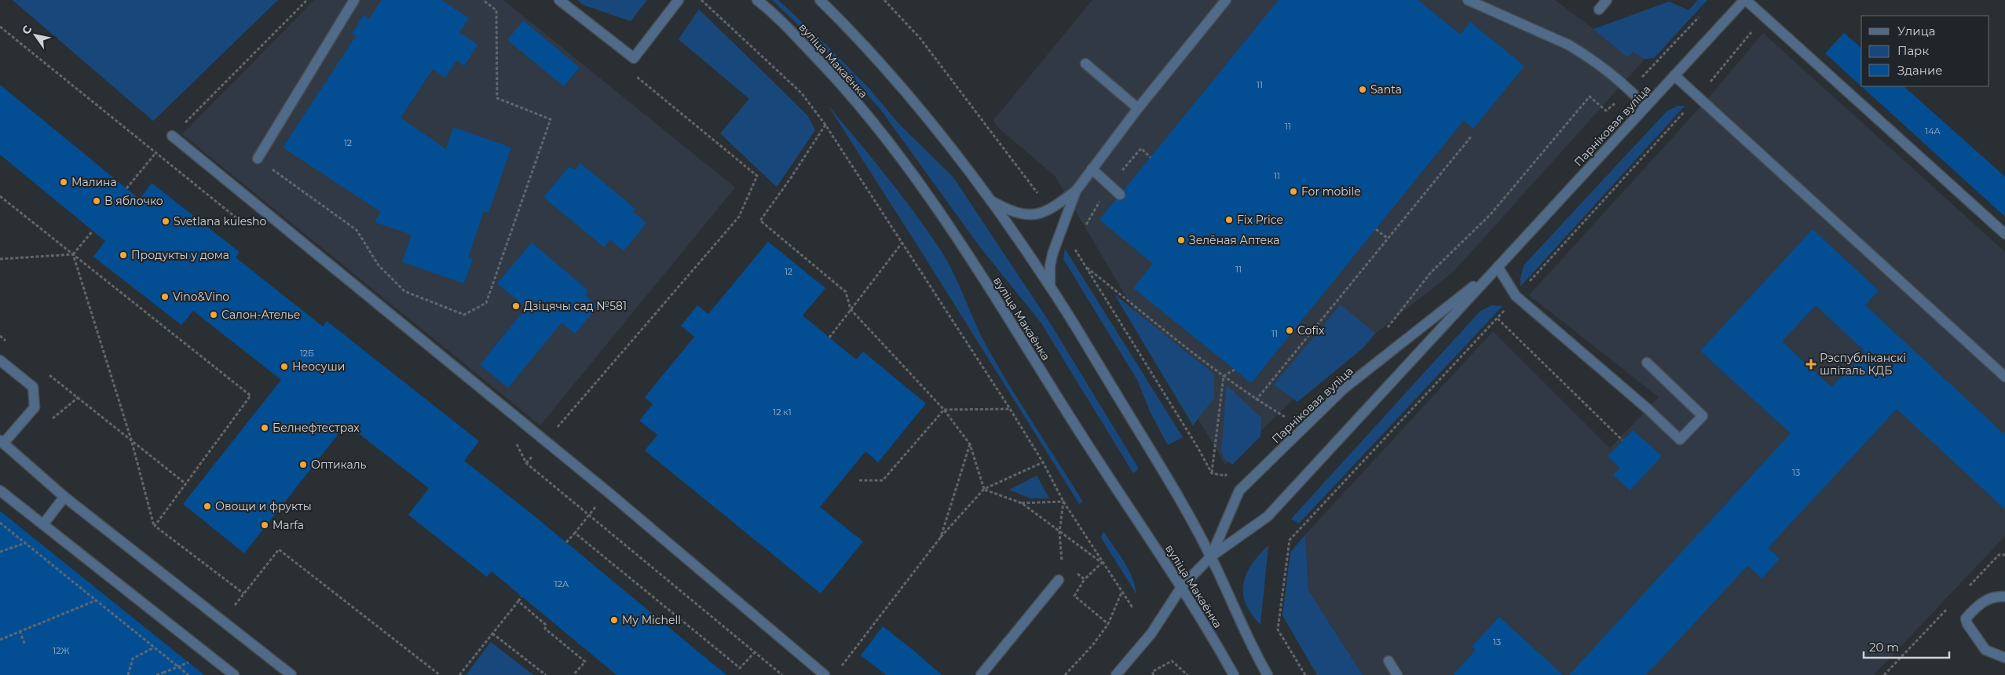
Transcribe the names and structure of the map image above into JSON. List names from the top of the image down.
{
  "streets": {
    "street": ["вуліца Макаёнка", "Парніковая вуліца"]
  },
  "crossings": [
    ["вуліца Макаёнка", "Парніковая вуліца"]
  ],
  "places": {
    "other": [
      "Santa",
      "Малина",
      "For mobile",
      "В яблочко",
      "Fix Price",
      "Svetlana kulesho",
      "Зелёная Аптека",
      "Продукты у дома",
      "Vino&Vino",
      "Дзіцячы сад №581",
      "Салон-Ателье",
      "Cofix",
      "Неосуши",
      "Белнефтестрах",
      "Оптикаль",
      "Овощи и фрукты",
      "Marfa",
      "My Michell"
    ],
    "health": ["Рэспубліканскі шпіталь КДБ"]
  },
  "house_numbers": [
    "11",
    "11",
    "14А",
    "12",
    "11",
    "11",
    "12",
    "11",
    "12Б",
    "12 к1",
    "13",
    "12А",
    "13",
    "12Ж"
  ],
  "legend": ["Улица", "Парк", "Здание"],
  "scale_bar": "20 m",
  "north": "top left"
}
